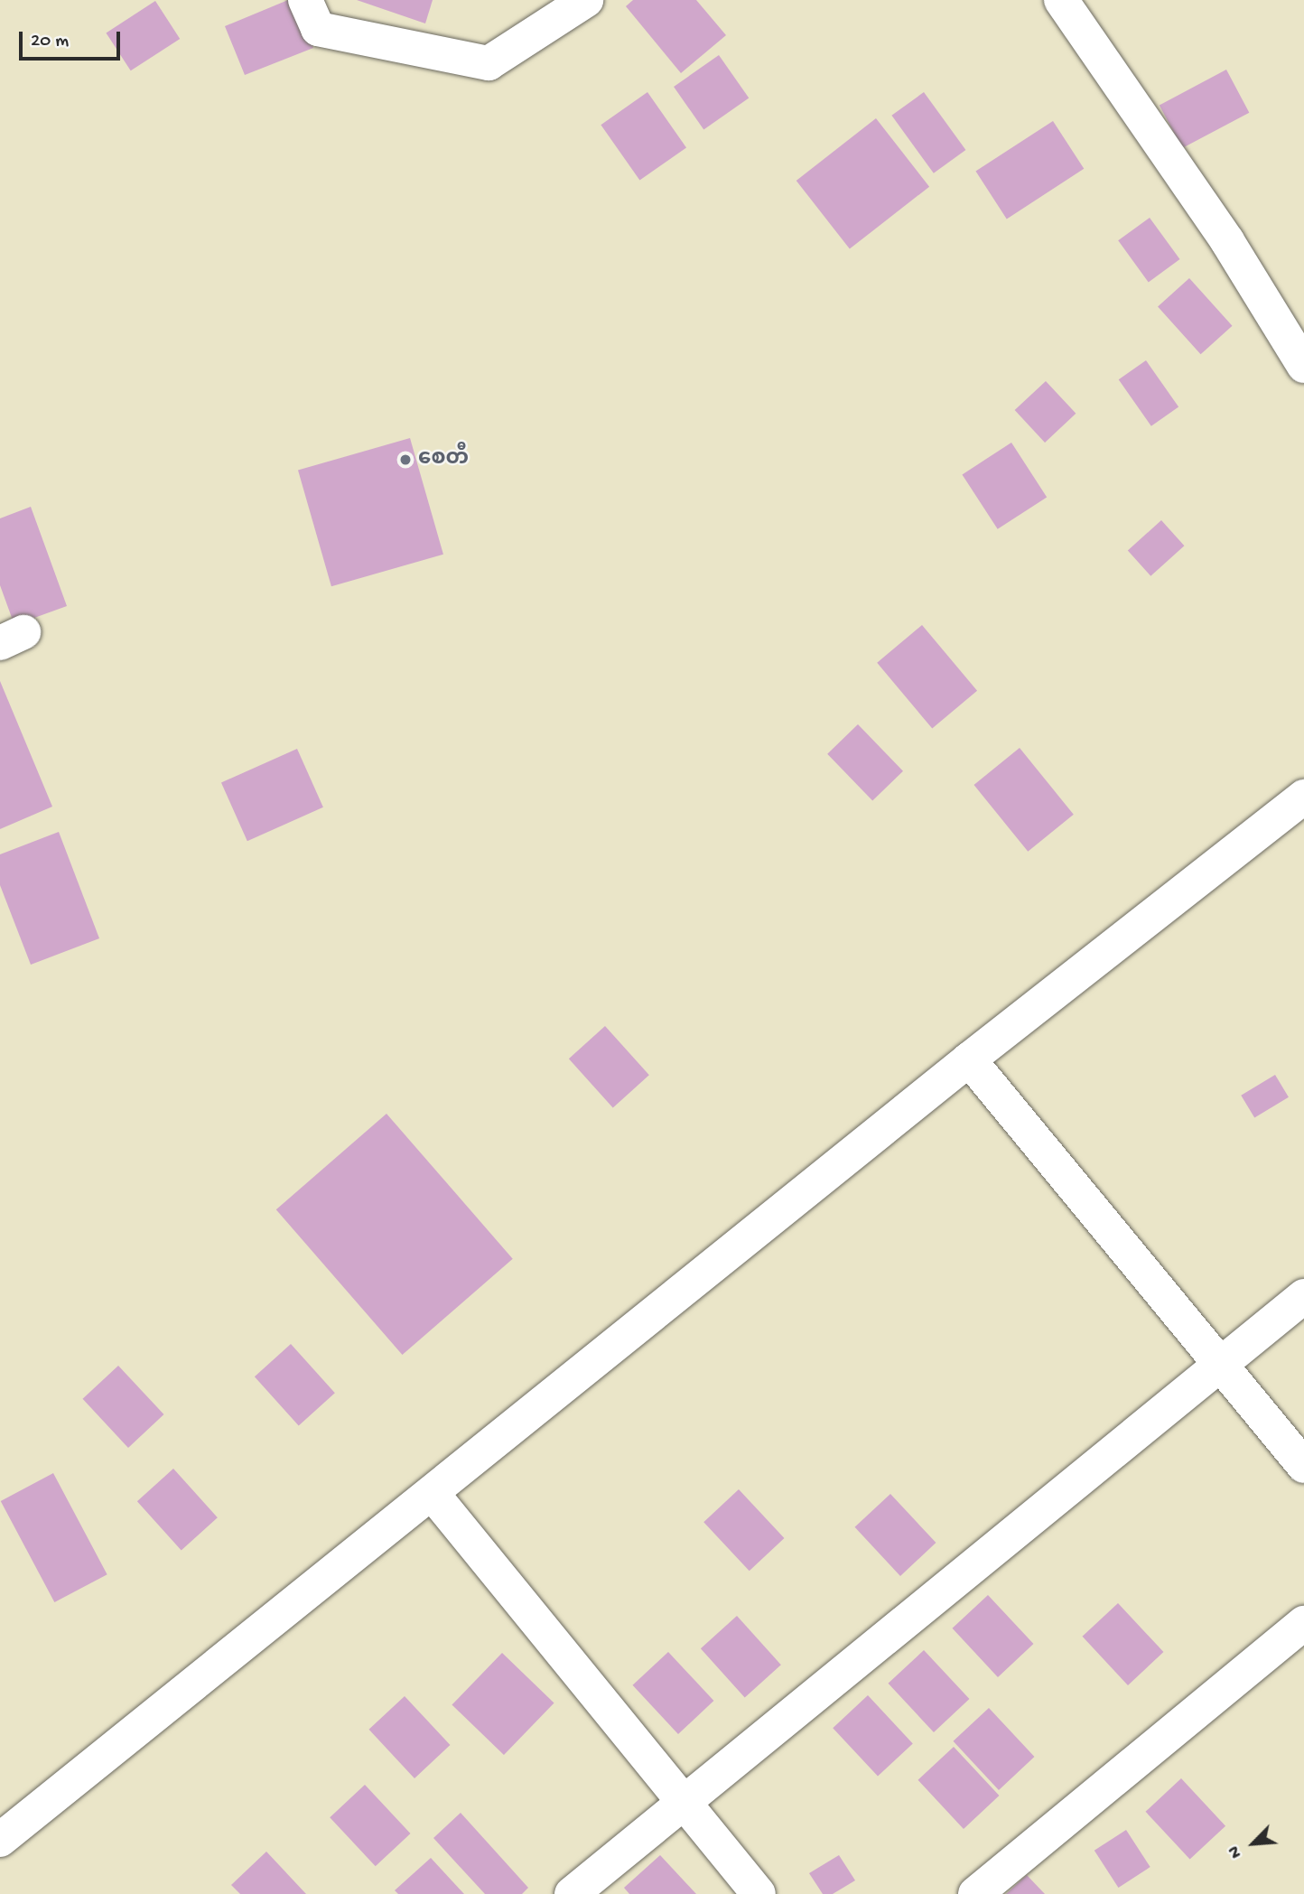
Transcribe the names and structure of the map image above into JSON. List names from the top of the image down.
{
  "places": ["စေတီ"],
  "scale_bar": "20 m",
  "north": "bottom left"
}
